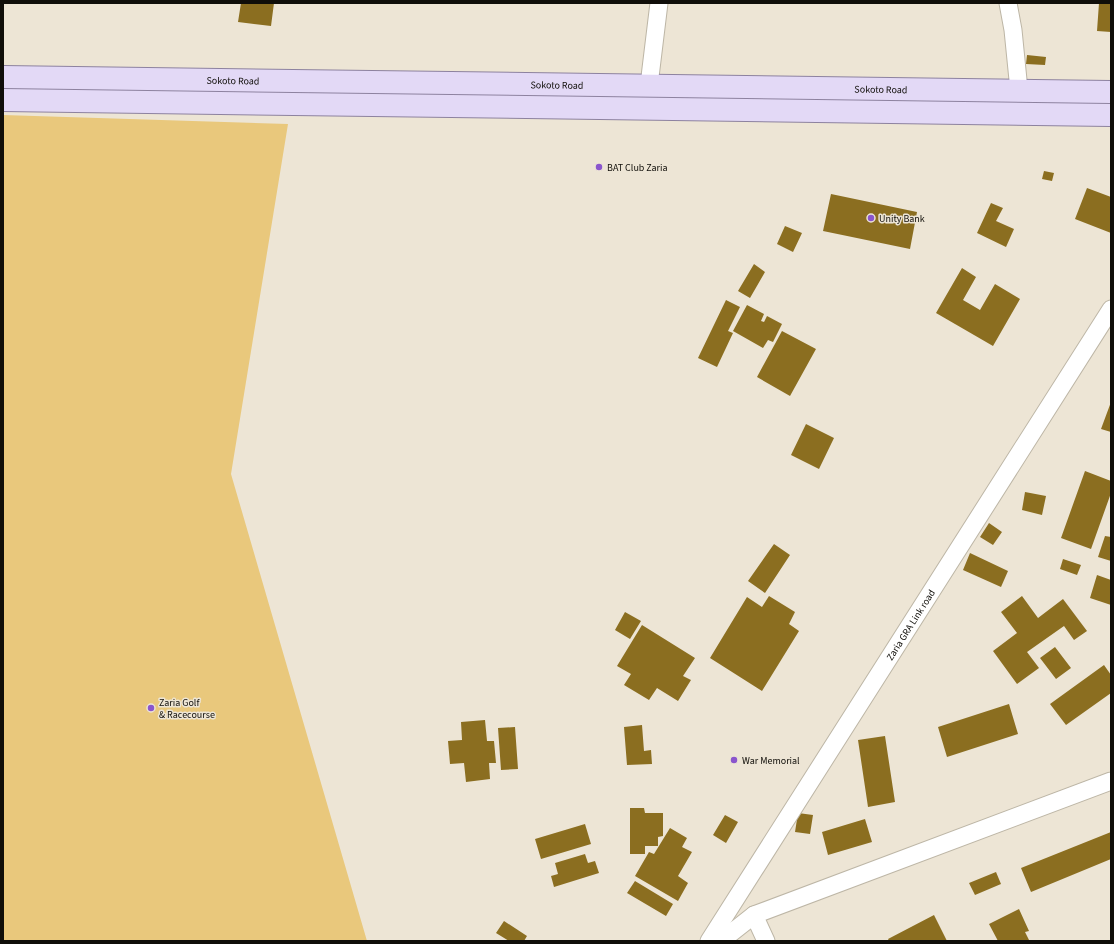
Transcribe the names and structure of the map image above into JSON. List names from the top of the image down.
{
  "streets": {
    "main road": ["Sokoto Road"],
    "street": ["Zaria GRA Link road"]
  },
  "places": [
    "BAT Club Zaria",
    "Unity Bank",
    "Zaria Golf & Racecourse",
    "War Memorial"
  ]
}
